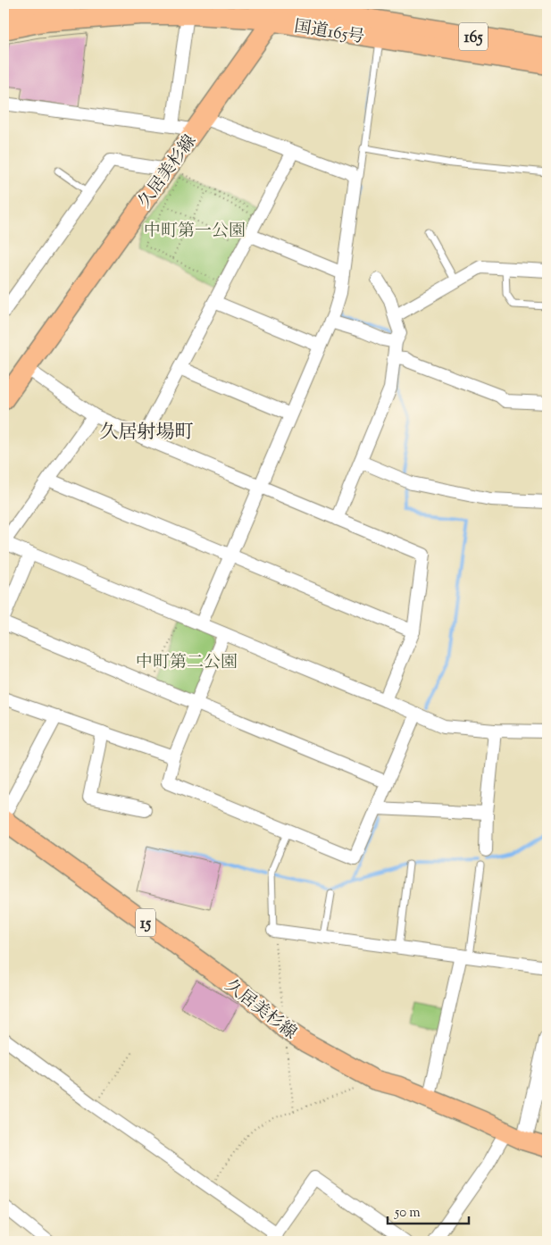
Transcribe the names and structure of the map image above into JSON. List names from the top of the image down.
{
  "streets": {
    "highway": ["国道165号", "165"],
    "main road": ["久居美杉線", "15"]
  },
  "crossings": [
    ["国道165号", "久居美杉線"]
  ],
  "districts": ["久居射場町"],
  "parks": ["中町第一公園", "中町第二公園"],
  "scale_bar": "50 m"
}
